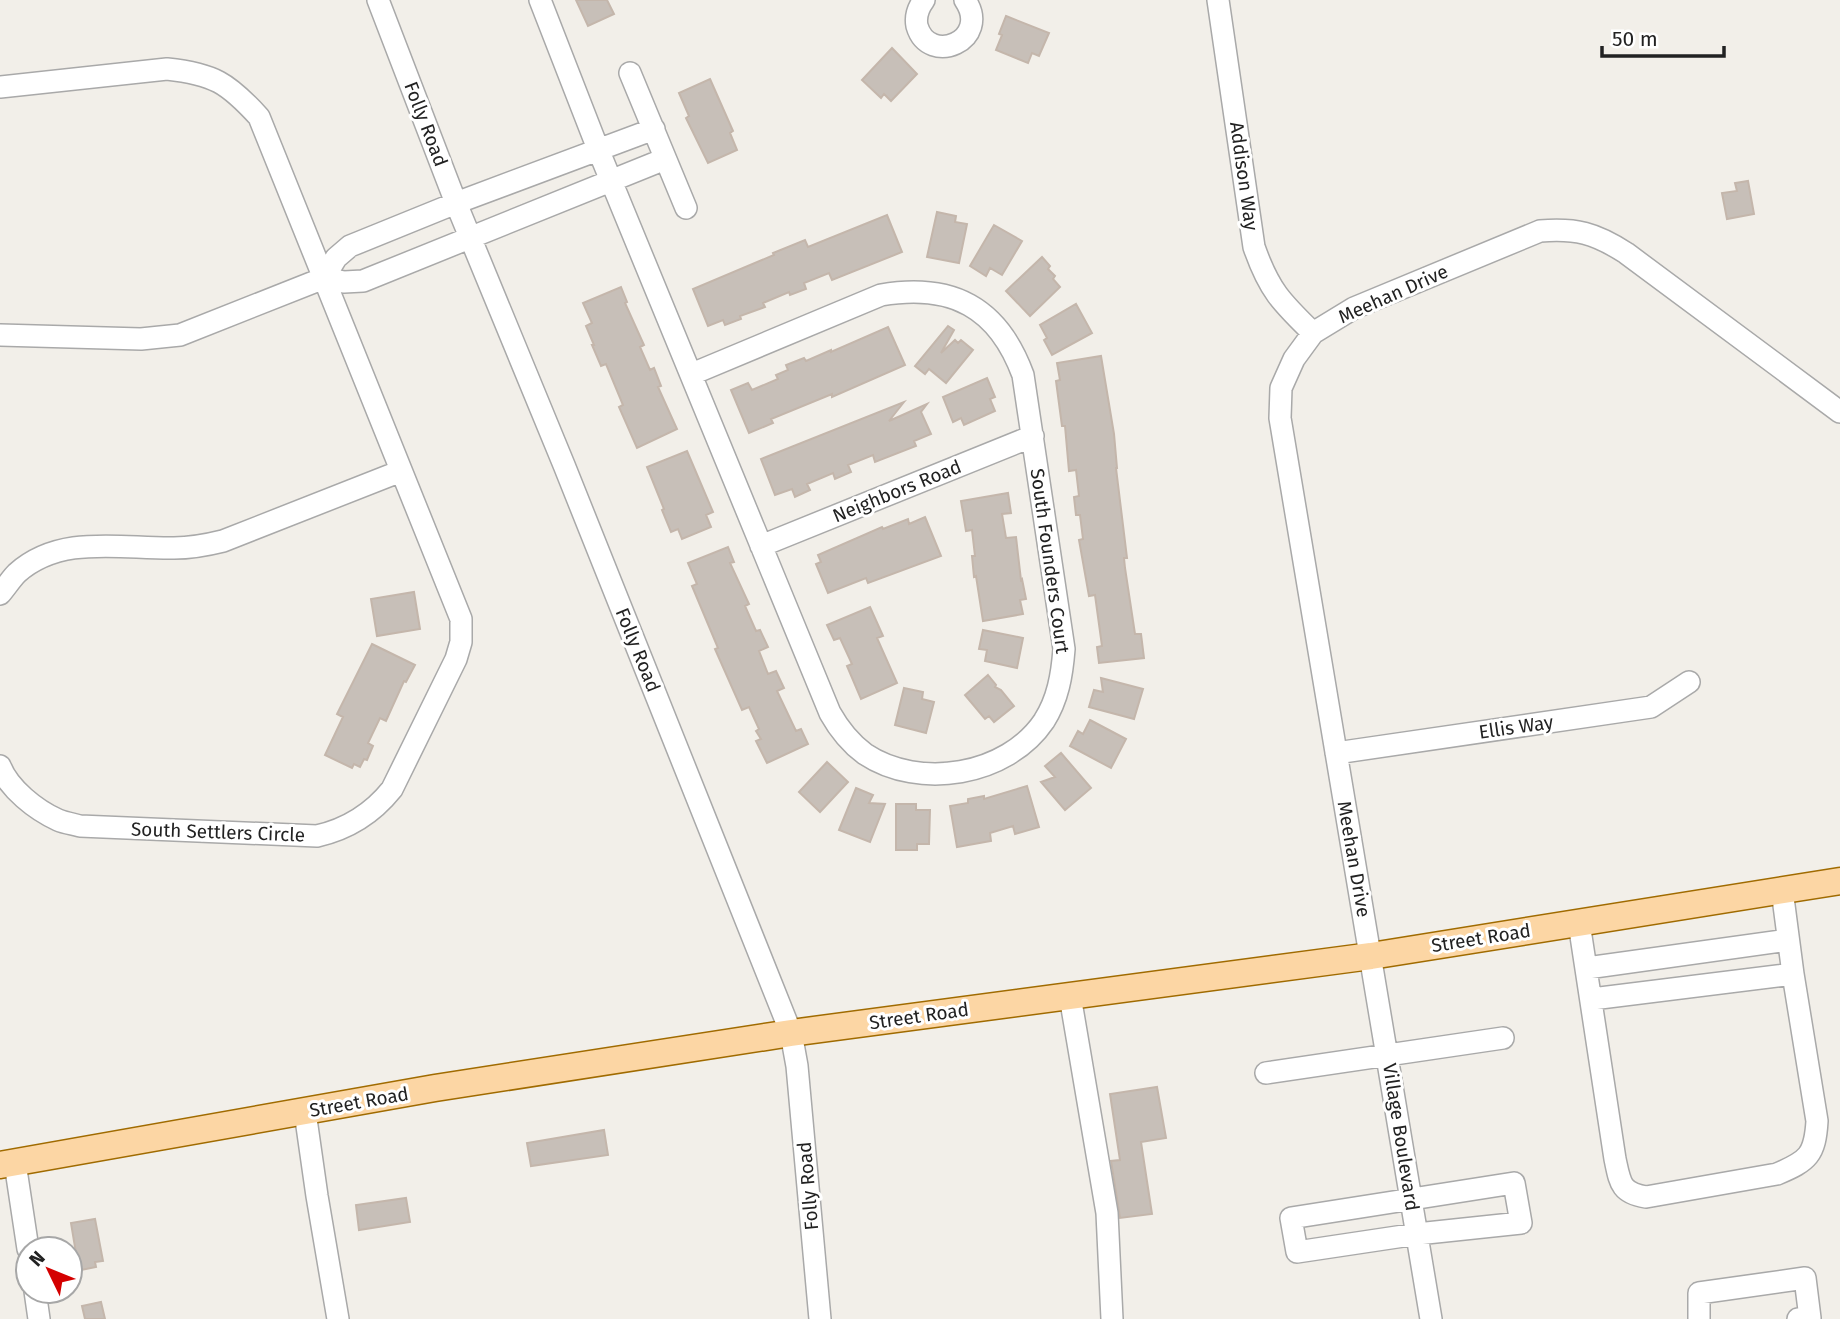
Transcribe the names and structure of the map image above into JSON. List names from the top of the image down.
{
  "streets": {
    "main road": ["Street Road"],
    "street": [
      "Folly Road",
      "Addison Way",
      "Meehan Drive",
      "Neighbors Road",
      "South Founders Court",
      "Ellis Way",
      "South Settlers Circle",
      "Village Boulevard"
    ]
  },
  "crossings": [
    ["Folly Road", "Street Road"],
    ["Addison Way", "Meehan Drive"],
    ["Meehan Drive", "Ellis Way"],
    ["Meehan Drive", "Street Road"],
    ["Meehan Drive", "Village Boulevard"],
    ["Neighbors Road", "South Founders Court"],
    ["Street Road", "Village Boulevard"]
  ],
  "scale_bar": "50 m",
  "north": "top left"
}
